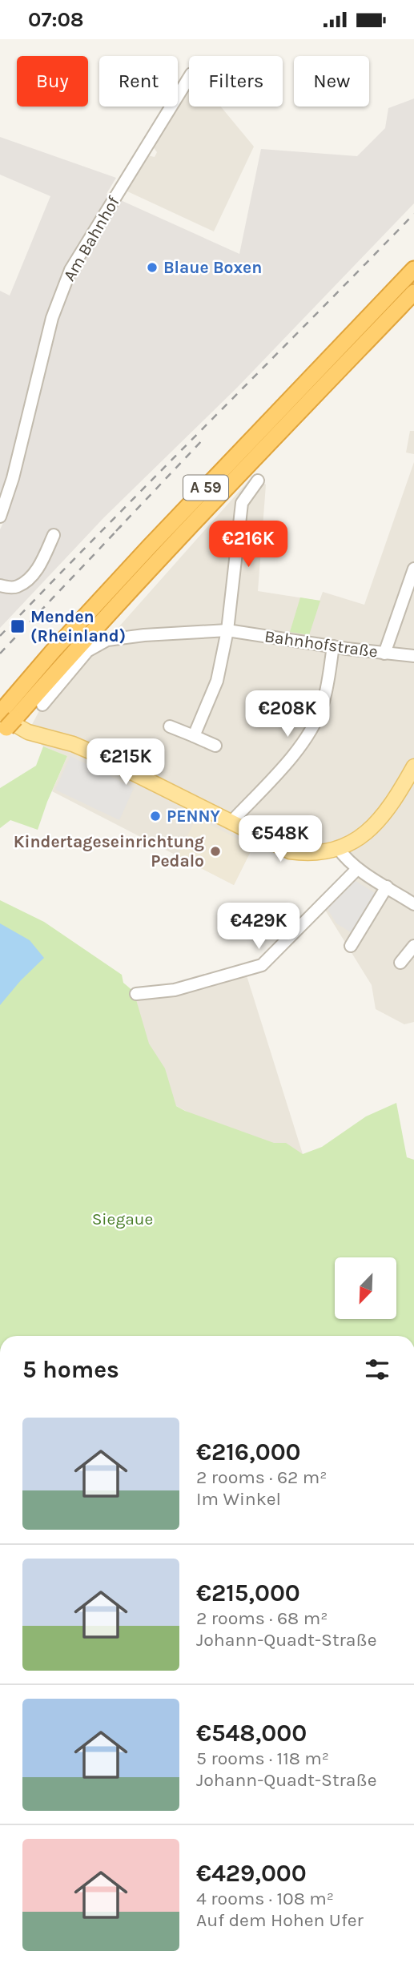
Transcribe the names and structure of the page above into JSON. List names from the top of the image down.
{
  "streets": {
    "highway": ["A 59"],
    "street": ["Am Bahnhof", "Bahnhofstraße"]
  },
  "parks": ["Siegaue"],
  "places": {
    "other": ["Blaue Boxen", "PENNY", "Kindertageseinrichtung Pedalo"],
    "transit": ["Menden (Rheinland)"]
  },
  "north": "bottom left",
  "page": {
    "status": "07:08",
    "chip": [
      "Buy",
      "Rent",
      "Filters",
      "New"
    ],
    "price": [
      "€216K",
      "€208K",
      "€215K",
      "€548K",
      "€429K"
    ],
    "heading": "5 homes",
    "list": [
      {
        "name": "€216,000",
        "note": "2 rooms · 62 m² · Im Winkel"
      },
      {
        "name": "€215,000",
        "note": "2 rooms · 68 m² · Johann-Quadt-Straße"
      },
      {
        "name": "€548,000",
        "note": "5 rooms · 118 m² · Johann-Quadt-Straße"
      },
      {
        "name": "€429,000",
        "note": "4 rooms · 108 m² · Auf dem Hohen Ufer"
      }
    ]
  }
}
